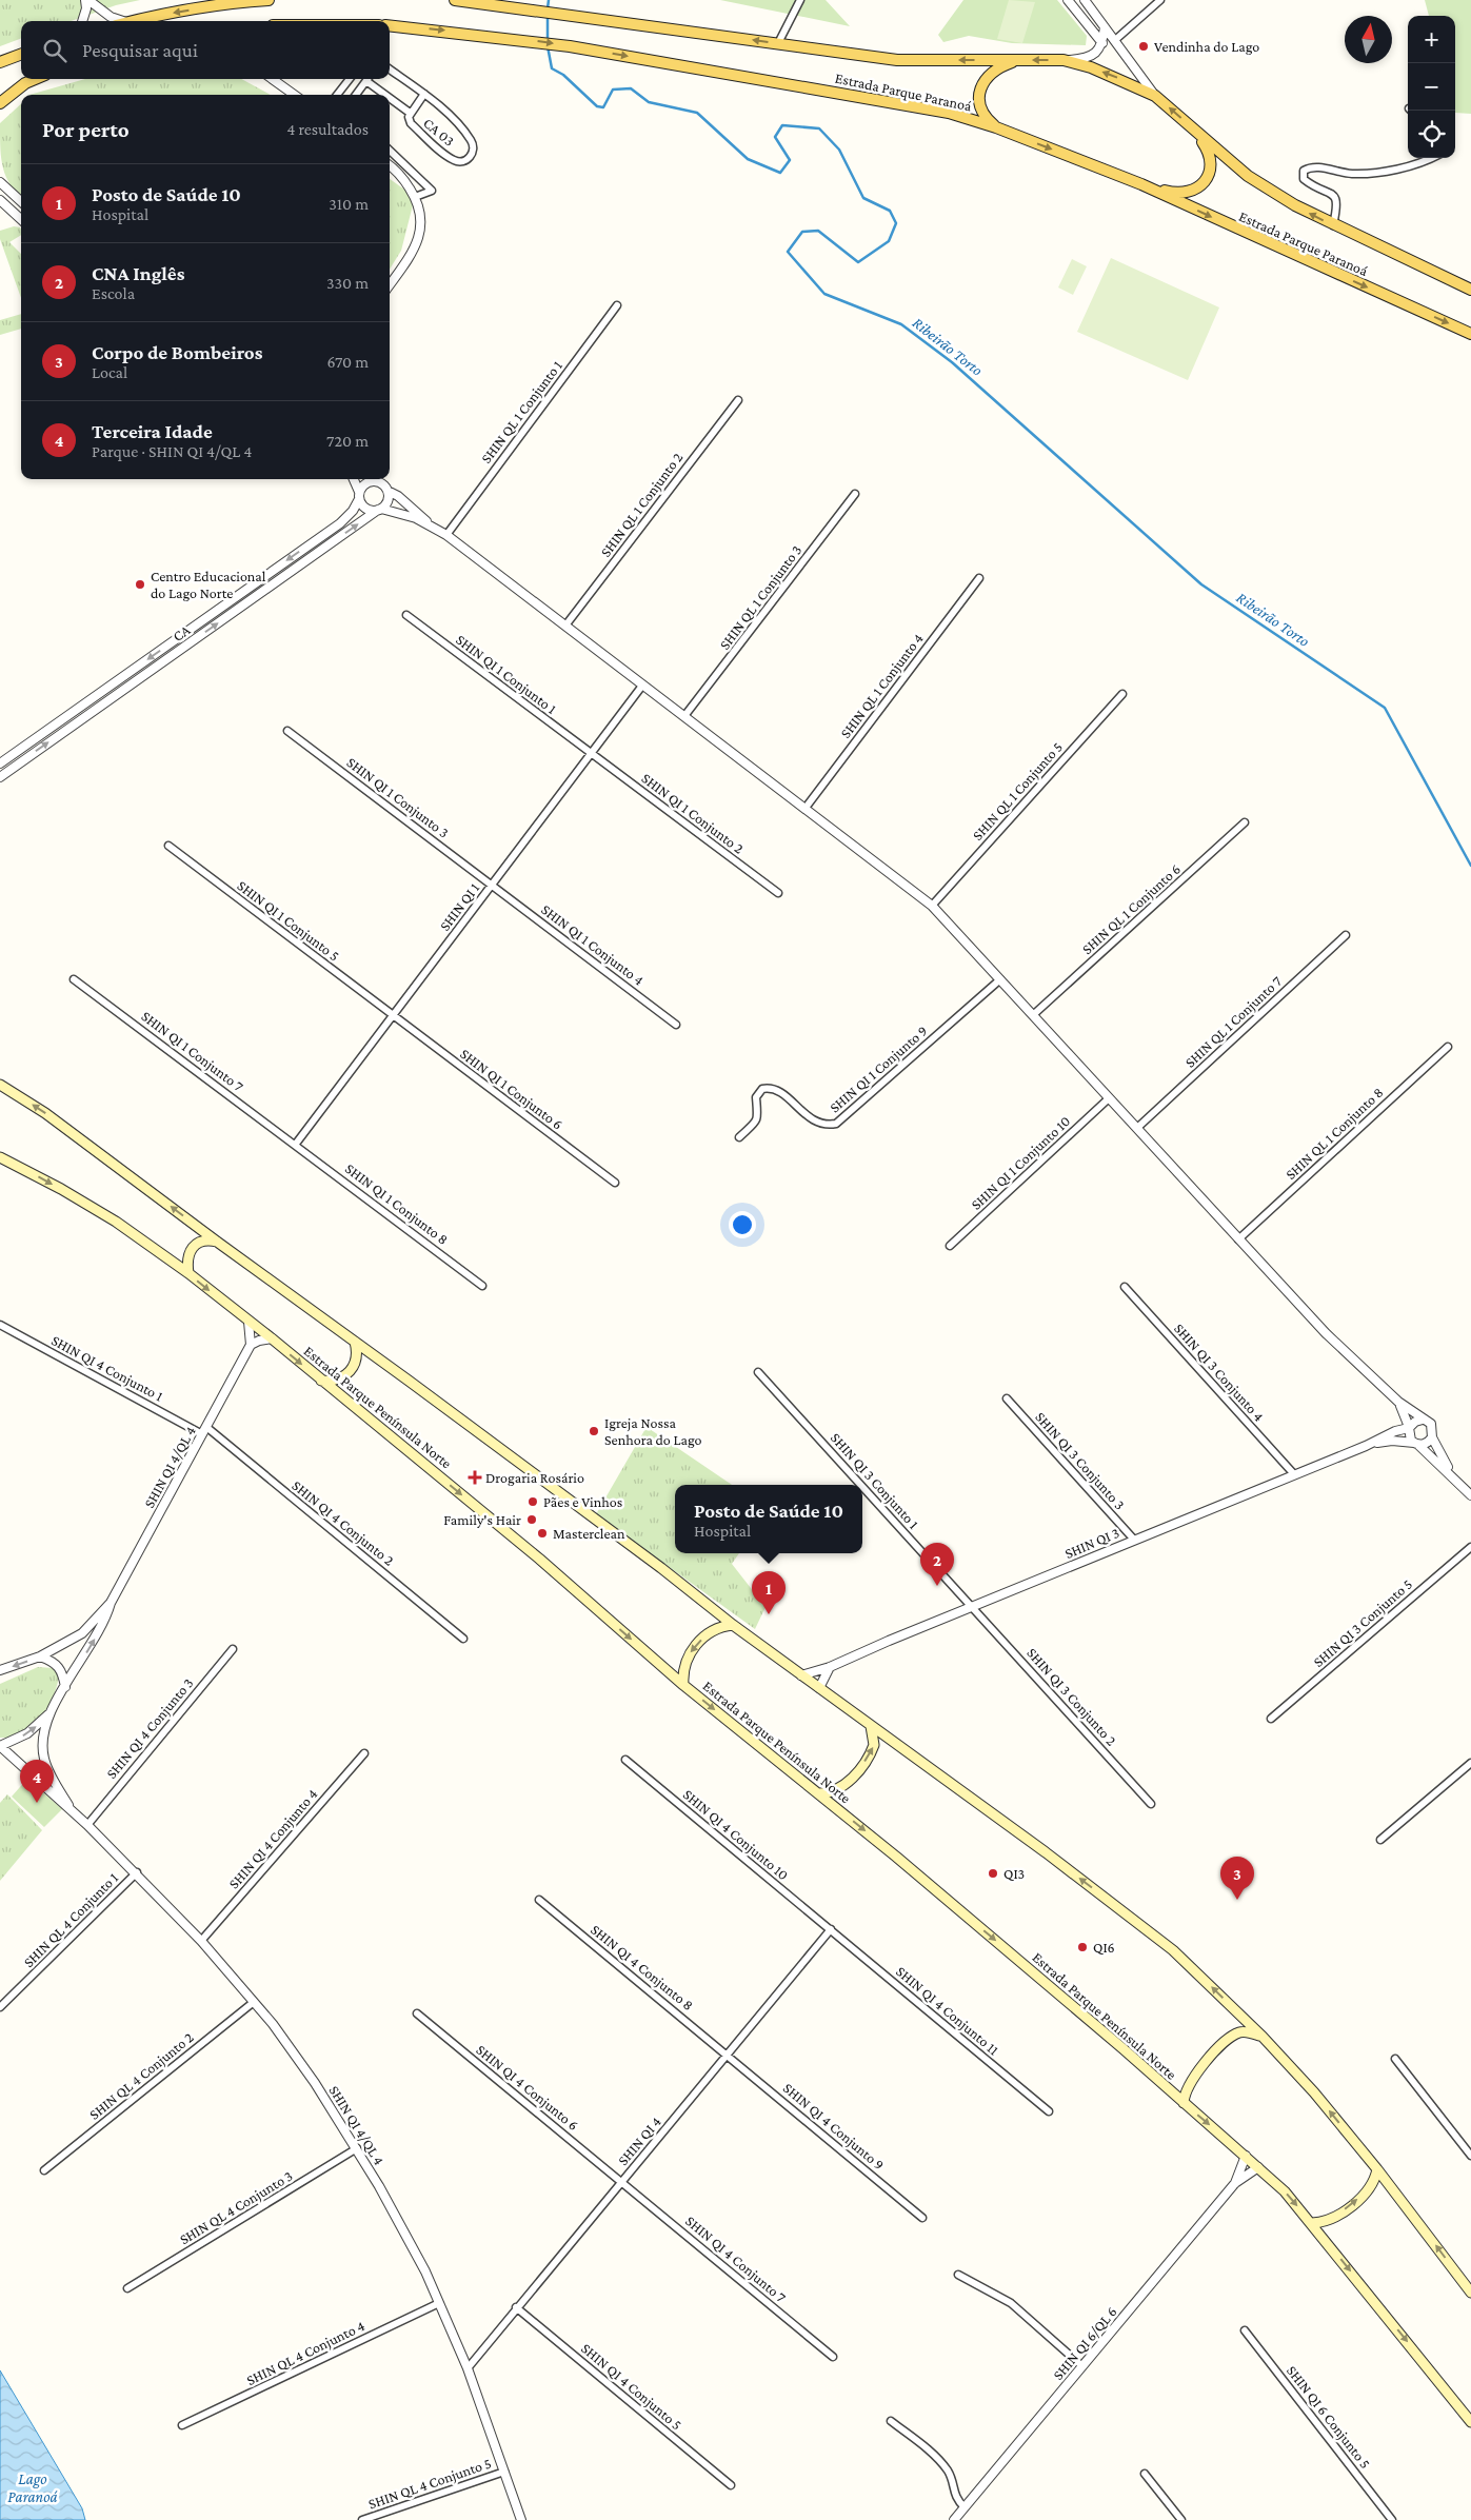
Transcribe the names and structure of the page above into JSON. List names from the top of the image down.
{
  "streets": {
    "main road": ["Estrada Parque Paranoá", "Estrada Parque Península Norte"],
    "street": [
      "CA 03",
      "SHIN QL 1 Conjunto 1",
      "SHIN QL 1 Conjunto 2",
      "SHIN QL 1 Conjunto 3",
      "CA",
      "SHIN QI 1 Conjunto 1",
      "SHIN QL 1 Conjunto 4",
      "SHIN QL 1 Conjunto 5",
      "SHIN QI 1 Conjunto 3",
      "SHIN QI 1 Conjunto 2",
      "SHIN QI 1",
      "SHIN QL 1 Conjunto 6",
      "SHIN QI 1 Conjunto 5",
      "SHIN QI 1 Conjunto 4",
      "SHIN QL 1 Conjunto 7",
      "SHIN QI 1 Conjunto 7",
      "SHIN QI 1 Conjunto 9",
      "SHIN QI 1 Conjunto 6",
      "SHIN QL 1 Conjunto 8",
      "SHIN QI 1 Conjunto 10",
      "SHIN QI 1 Conjunto 8",
      "SHIN QI 4 Conjunto 1",
      "SHIN QI 3 Conjunto 4",
      "SHIN QI 3 Conjunto 3",
      "SHIN QI 4/QL 4",
      "SHIN QI 3 Conjunto 1",
      "SHIN QI 4 Conjunto 2",
      "SHIN QI 3",
      "SHIN QI 3 Conjunto 5",
      "SHIN QI 3 Conjunto 2",
      "SHIN QI 4 Conjunto 3",
      "SHIN QI 4 Conjunto 10",
      "SHIN QI 4 Conjunto 4",
      "SHIN QL 4 Conjunto 1",
      "SHIN QI 4 Conjunto 8",
      "SHIN QI 4 Conjunto 11",
      "SHIN QL 4 Conjunto 2",
      "SHIN QI 4 Conjunto 6",
      "SHIN QI 4 Conjunto 9",
      "SHIN QI 4",
      "SHIN QL 4 Conjunto 3",
      "SHIN QI 4 Conjunto 7",
      "SHIN QI 6/QL 6",
      "SHIN QL 4 Conjunto 4",
      "SHIN QI 4 Conjunto 5",
      "SHIN QI 6 Conjunto 5",
      "SHIN QL 4 Conjunto 5"
    ]
  },
  "crossings": [
    ["SHIN QI 1 Conjunto 1", "SHIN QI 1 Conjunto 2"],
    ["SHIN QI 1 Conjunto 1", "SHIN QI 1"],
    ["SHIN QI 1 Conjunto 3", "SHIN QI 1"],
    ["SHIN QI 1 Conjunto 3", "SHIN QI 1 Conjunto 4"],
    ["SHIN QI 1 Conjunto 2", "SHIN QI 1"],
    ["SHIN QI 1", "SHIN QI 1 Conjunto 5"],
    ["SHIN QI 1", "SHIN QI 1 Conjunto 4"],
    ["SHIN QI 1", "SHIN QI 1 Conjunto 7"],
    ["SHIN QI 1", "SHIN QI 1 Conjunto 6"],
    ["SHIN QI 1", "SHIN QI 1 Conjunto 8"],
    ["SHIN QI 1 Conjunto 5", "SHIN QI 1 Conjunto 6"],
    ["SHIN QI 1 Conjunto 7", "SHIN QI 1 Conjunto 8"],
    ["SHIN QI 4 Conjunto 1", "SHIN QI 4/QL 4"],
    ["SHIN QI 4 Conjunto 1", "SHIN QI 4 Conjunto 2"],
    ["SHIN QI 3 Conjunto 4", "SHIN QI 3"],
    ["Estrada Parque Península Norte", "SHIN QI 6/QL 6"],
    ["SHIN QI 3 Conjunto 3", "SHIN QI 3"],
    ["SHIN QI 4/QL 4", "SHIN QI 4 Conjunto 2"],
    ["SHIN QI 4/QL 4", "SHIN QI 4 Conjunto 3"],
    ["SHIN QI 4/QL 4", "SHIN QI 4 Conjunto 4"],
    ["SHIN QI 4/QL 4", "SHIN QL 4 Conjunto 1"],
    ["SHIN QI 4/QL 4", "SHIN QL 4 Conjunto 2"],
    ["SHIN QI 4/QL 4", "SHIN QI 4"],
    ["SHIN QI 4/QL 4", "SHIN QL 4 Conjunto 3"],
    ["SHIN QI 4/QL 4", "SHIN QL 4 Conjunto 4"],
    ["SHIN QI 4/QL 4", "SHIN QL 4 Conjunto 5"],
    ["SHIN QI 3 Conjunto 1", "SHIN QI 3"],
    ["SHIN QI 3 Conjunto 1", "SHIN QI 3 Conjunto 2"],
    ["SHIN QI 3", "SHIN QI 3 Conjunto 2"],
    ["SHIN QI 4 Conjunto 10", "SHIN QI 4 Conjunto 11"],
    ["SHIN QI 4 Conjunto 10", "SHIN QI 4"],
    ["SHIN QI 4 Conjunto 8", "SHIN QI 4 Conjunto 9"],
    ["SHIN QI 4 Conjunto 8", "SHIN QI 4"],
    ["SHIN QI 4 Conjunto 11", "SHIN QI 4"],
    ["SHIN QI 4 Conjunto 6", "SHIN QI 4"],
    ["SHIN QI 4 Conjunto 6", "SHIN QI 4 Conjunto 7"],
    ["SHIN QI 4 Conjunto 9", "SHIN QI 4"],
    ["SHIN QI 4", "SHIN QI 4 Conjunto 7"],
    ["SHIN QI 4", "SHIN QI 4 Conjunto 5"]
  ],
  "water": ["Ribeirão Torto", "Lago Paranoá"],
  "places": {
    "other": [
      "Vendinha do Lago",
      "Centro Educacional do Lago Norte",
      "Igreja Nossa Senhora do Lago",
      "Pães e Vinhos",
      "Family's Hair",
      "Masterclean",
      "QI3",
      "QI6"
    ],
    "health": ["Drogaria Rosário"]
  },
  "north": "top",
  "page": {
    "map_buttons": ["+", "−"],
    "search": "Pesquisar aqui",
    "heading": ["Por perto", "4 resultados"],
    "list": [
      {
        "mark": "1",
        "name": "Posto de Saúde 10",
        "note": "Hospital",
        "value": "310 m"
      },
      {
        "mark": "2",
        "name": "CNA Inglês",
        "note": "Escola",
        "value": "330 m"
      },
      {
        "mark": "3",
        "name": "Corpo de Bombeiros",
        "note": "Local",
        "value": "670 m"
      },
      {
        "mark": "4",
        "name": "Terceira Idade",
        "note": "Parque · SHIN QI 4/QL 4",
        "value": "720 m"
      }
    ],
    "popup": ["Posto de Saúde 10", "Hospital"],
    "pins": [
      "2",
      "1",
      "4",
      "3"
    ]
  }
}
